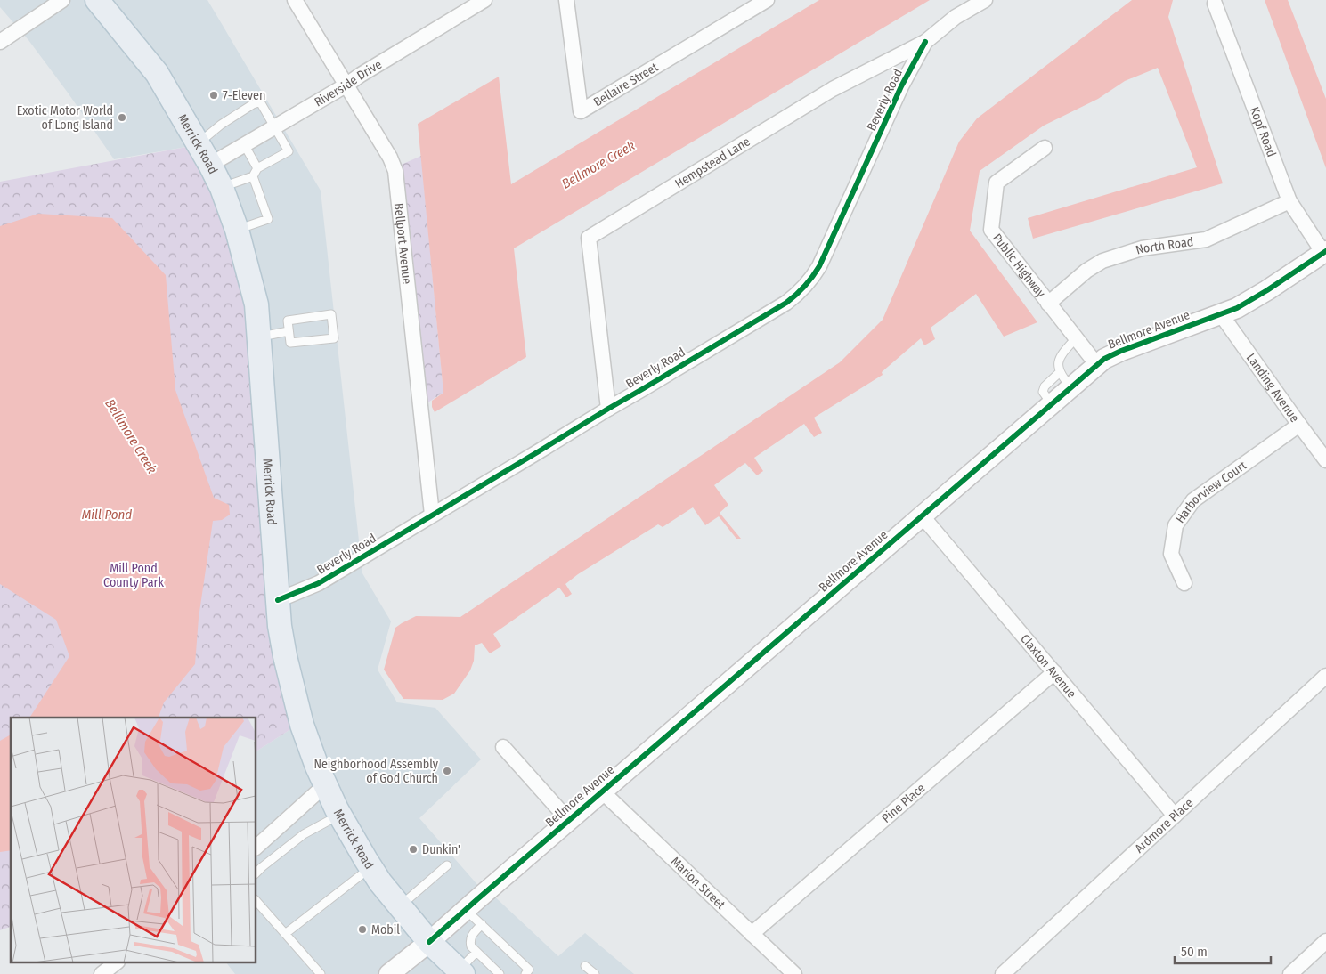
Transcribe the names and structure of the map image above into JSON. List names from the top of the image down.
{
  "streets": {
    "main road": ["Merrick Road"],
    "street": [
      "Riverside Drive",
      "Bellaire Street",
      "Beverly Road",
      "Kopf Road",
      "Hempstead Lane",
      "Bellport Avenue",
      "North Road",
      "Public Highway",
      "Bellmore Avenue",
      "Landing Avenue",
      "Harborview Court",
      "Claxton Avenue",
      "Pine Place",
      "Ardmore Place",
      "Marion Street"
    ]
  },
  "crossings": [
    ["Riverside Drive", "Merrick Road"],
    ["Riverside Drive", "Bellport Avenue"],
    ["Beverly Road", "Merrick Road"],
    ["Beverly Road", "Hempstead Lane"],
    ["Beverly Road", "Bellport Avenue"],
    ["Kopf Road", "North Road"],
    ["Kopf Road", "Bellmore Avenue"],
    ["Merrick Road", "Bellmore Avenue"],
    ["North Road", "Public Highway"],
    ["Public Highway", "Bellmore Avenue"],
    ["Bellmore Avenue", "Landing Avenue"],
    ["Bellmore Avenue", "Claxton Avenue"],
    ["Bellmore Avenue", "Marion Street"],
    ["Landing Avenue", "Harborview Court"],
    ["Claxton Avenue", "Pine Place"],
    ["Claxton Avenue", "Ardmore Place"],
    ["Pine Place", "Marion Street"]
  ],
  "water": ["Bellmore Creek", "Belllmore Creek", "Mill Pond"],
  "parks": ["Mill Pond County Park"],
  "places": [
    "7-Eleven",
    "Exotic Motor World of Long Island",
    "Neighborhood Assembly of God Church",
    "Dunkin'",
    "Mobil"
  ],
  "scale_bar": "50 m"
}
